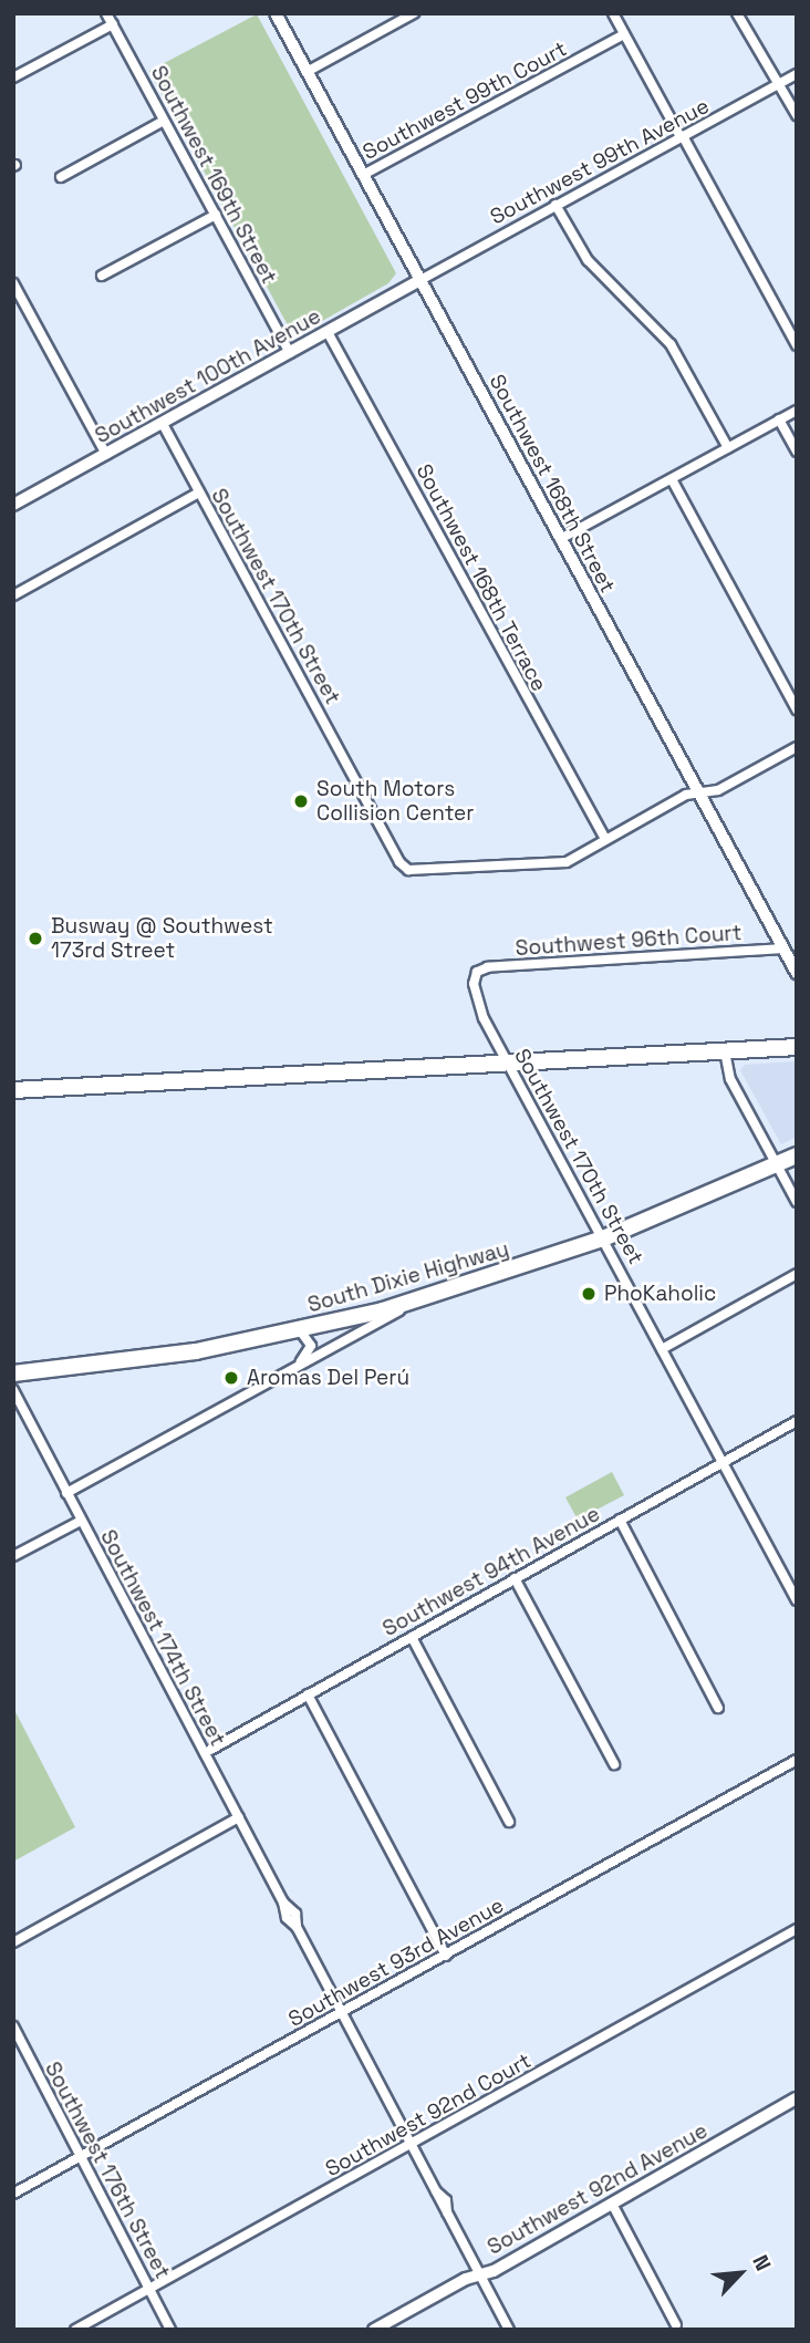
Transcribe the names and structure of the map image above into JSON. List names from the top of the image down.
{
  "streets": {
    "highway": ["South Dixie Highway"],
    "street": [
      "Southwest 99th Court",
      "Southwest 99th Avenue",
      "Southwest 169th Street",
      "Southwest 100th Avenue",
      "Southwest 168th Street",
      "Southwest 168th Terrace",
      "Southwest 170th Street",
      "Southwest 96th Court",
      "Southwest 94th Avenue",
      "Southwest 174th Street",
      "Southwest 93rd Avenue",
      "Southwest 92nd Court",
      "Southwest 176th Street",
      "Southwest 92nd Avenue"
    ]
  },
  "crossings": [
    ["Southwest 99th Court", "Southwest 168th Street"],
    ["Southwest 99th Avenue", "Southwest 100th Avenue"],
    ["Southwest 99th Avenue", "Southwest 168th Street"],
    ["Southwest 169th Street", "Southwest 100th Avenue"],
    ["Southwest 100th Avenue", "Southwest 168th Street"],
    ["Southwest 100th Avenue", "Southwest 168th Terrace"],
    ["Southwest 100th Avenue", "Southwest 170th Street"],
    ["Southwest 168th Street", "Southwest 96th Court"],
    ["Southwest 168th Terrace", "Southwest 170th Street"],
    ["Southwest 170th Street", "Southwest 96th Court"],
    ["Southwest 170th Street", "South Dixie Highway"],
    ["Southwest 170th Street", "Southwest 94th Avenue"],
    ["Southwest 94th Avenue", "Southwest 174th Street"],
    ["Southwest 174th Street", "Southwest 93rd Avenue"],
    ["Southwest 174th Street", "Southwest 92nd Court"],
    ["Southwest 174th Street", "Southwest 92nd Avenue"],
    ["Southwest 93rd Avenue", "Southwest 176th Street"],
    ["Southwest 92nd Court", "Southwest 176th Street"]
  ],
  "places": [
    "South Motors Collision Center",
    "Busway @ Southwest 173rd Street",
    "PhoKaholic",
    "Aromas Del Perú"
  ],
  "north": "top right"
}
